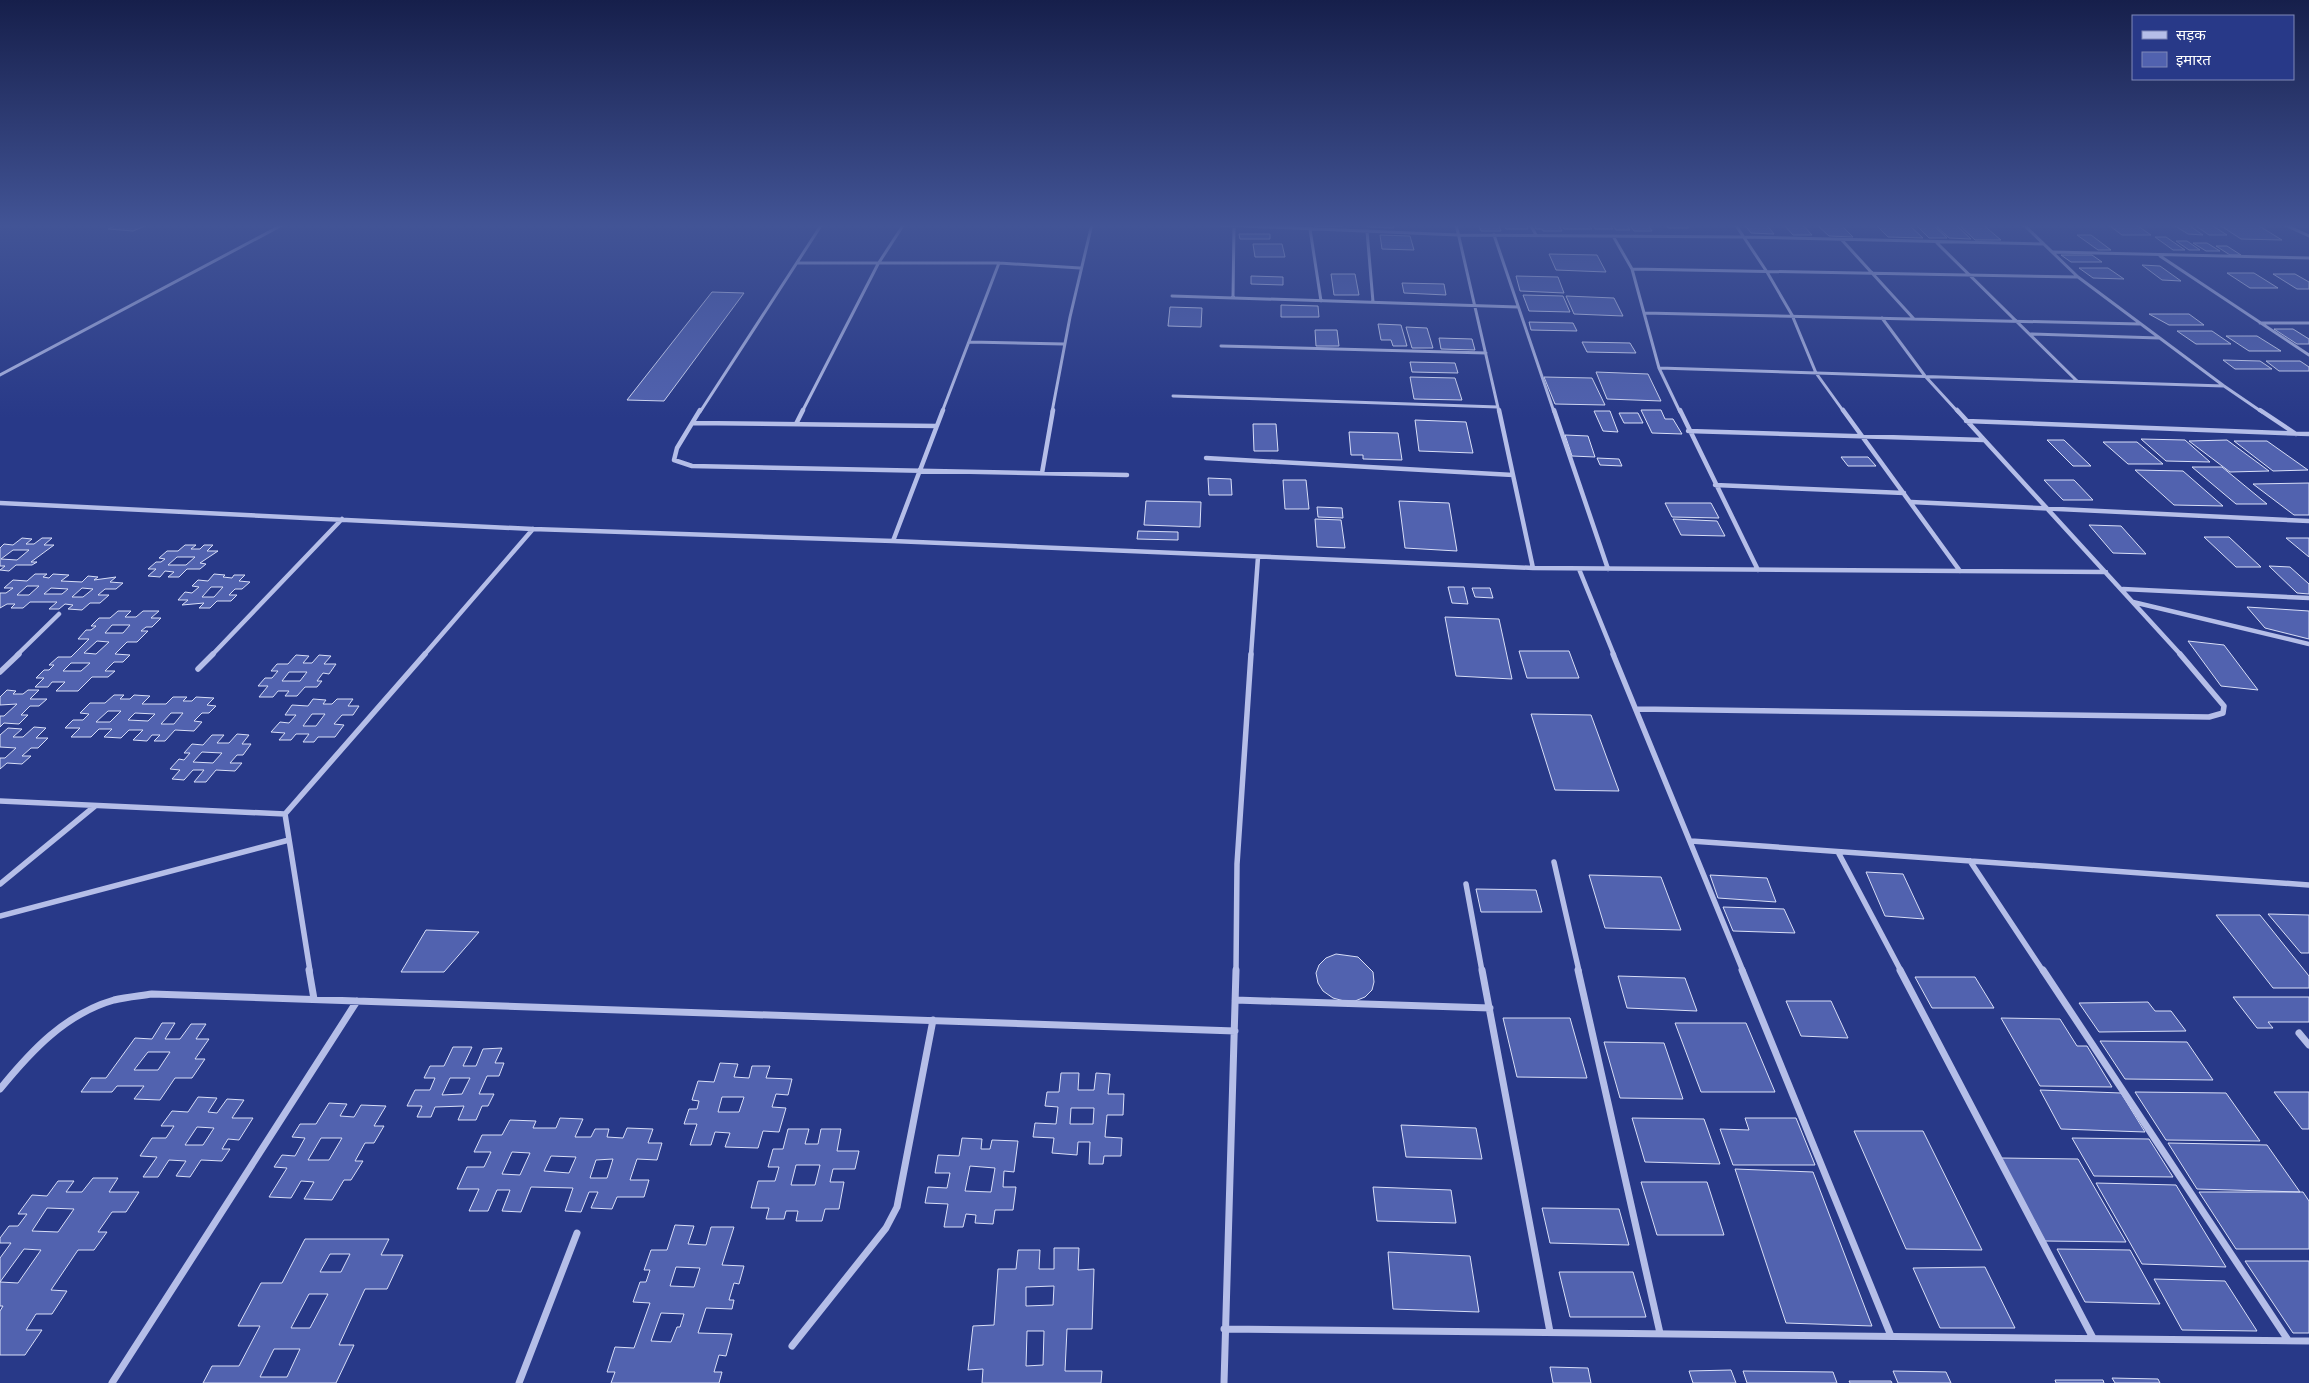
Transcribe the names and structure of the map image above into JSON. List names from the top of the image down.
{
  "legend": ["सड़क", "इमारत"]
}
